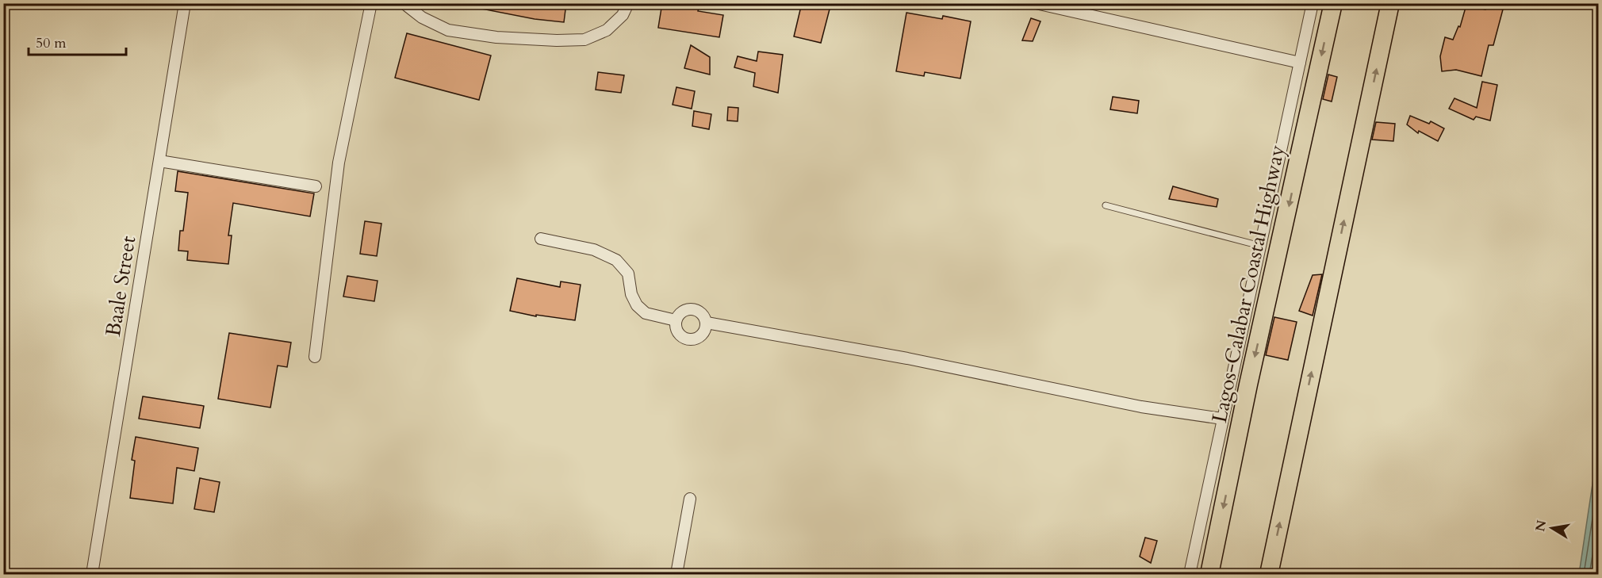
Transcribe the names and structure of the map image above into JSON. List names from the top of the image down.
{
  "streets": {
    "highway": ["Lagos-Calabar Coastal Highway"],
    "street": ["Baale Street"]
  },
  "scale_bar": "50 m",
  "north": "left"
}
